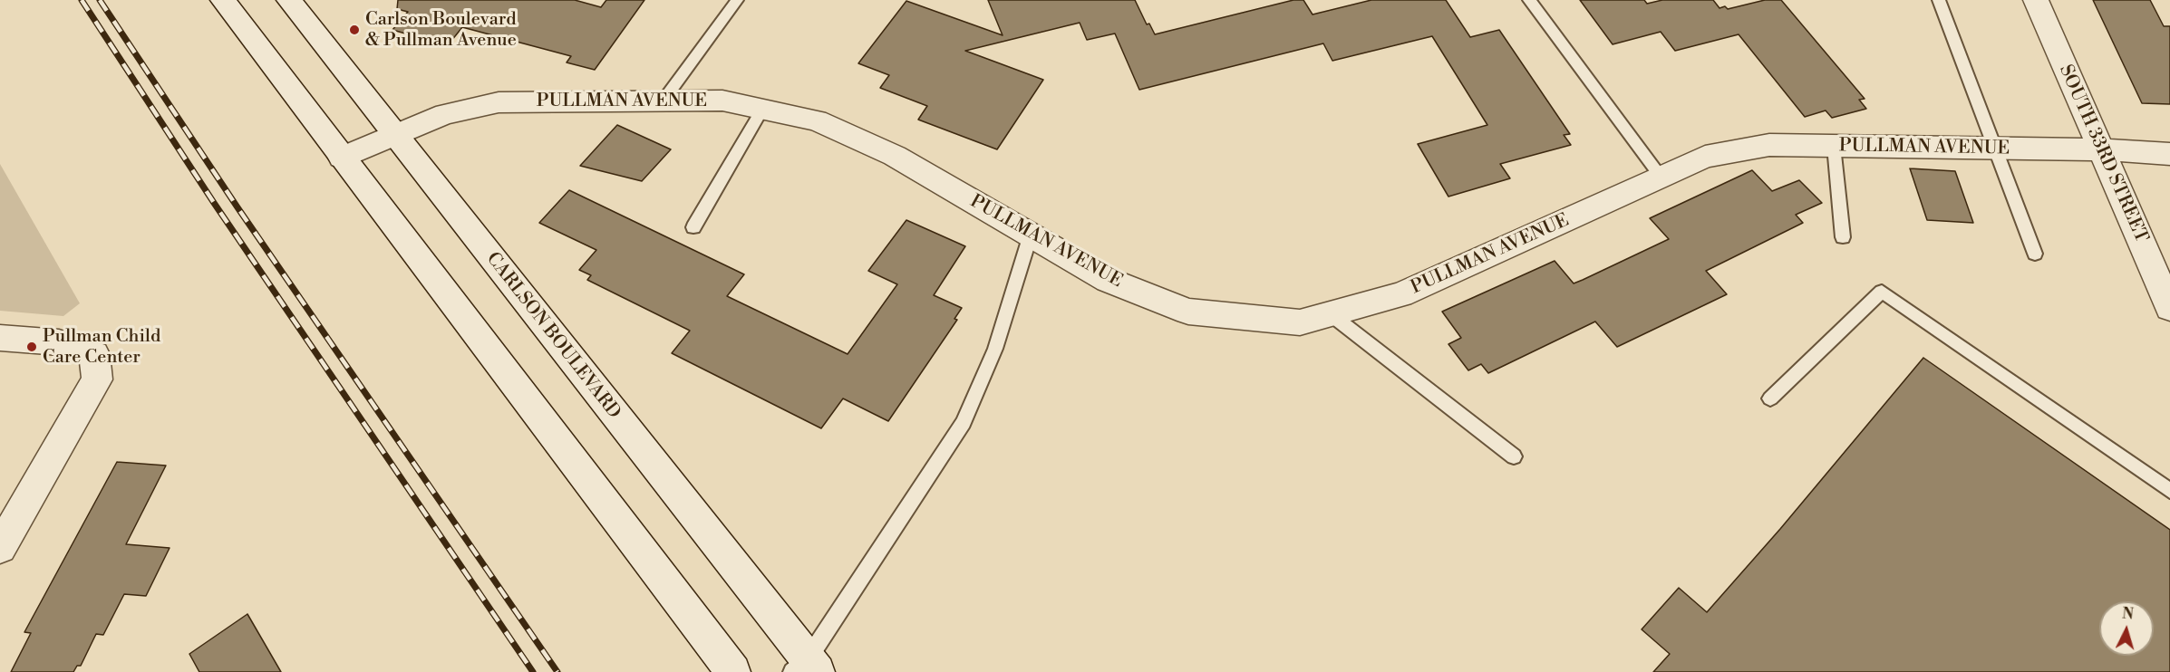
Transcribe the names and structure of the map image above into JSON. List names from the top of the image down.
{
  "streets": {
    "street": ["PULLMAN AVENUE", "SOUTH 33RD STREET", "CARLSON BOULEVARD"]
  },
  "crossings": [
    ["PULLMAN AVENUE", "SOUTH 33RD STREET"],
    ["PULLMAN AVENUE", "CARLSON BOULEVARD"]
  ],
  "places": ["Carlson Boulevard & Pullman Avenue", "Pullman Child Care Center"],
  "north": "top"
}
